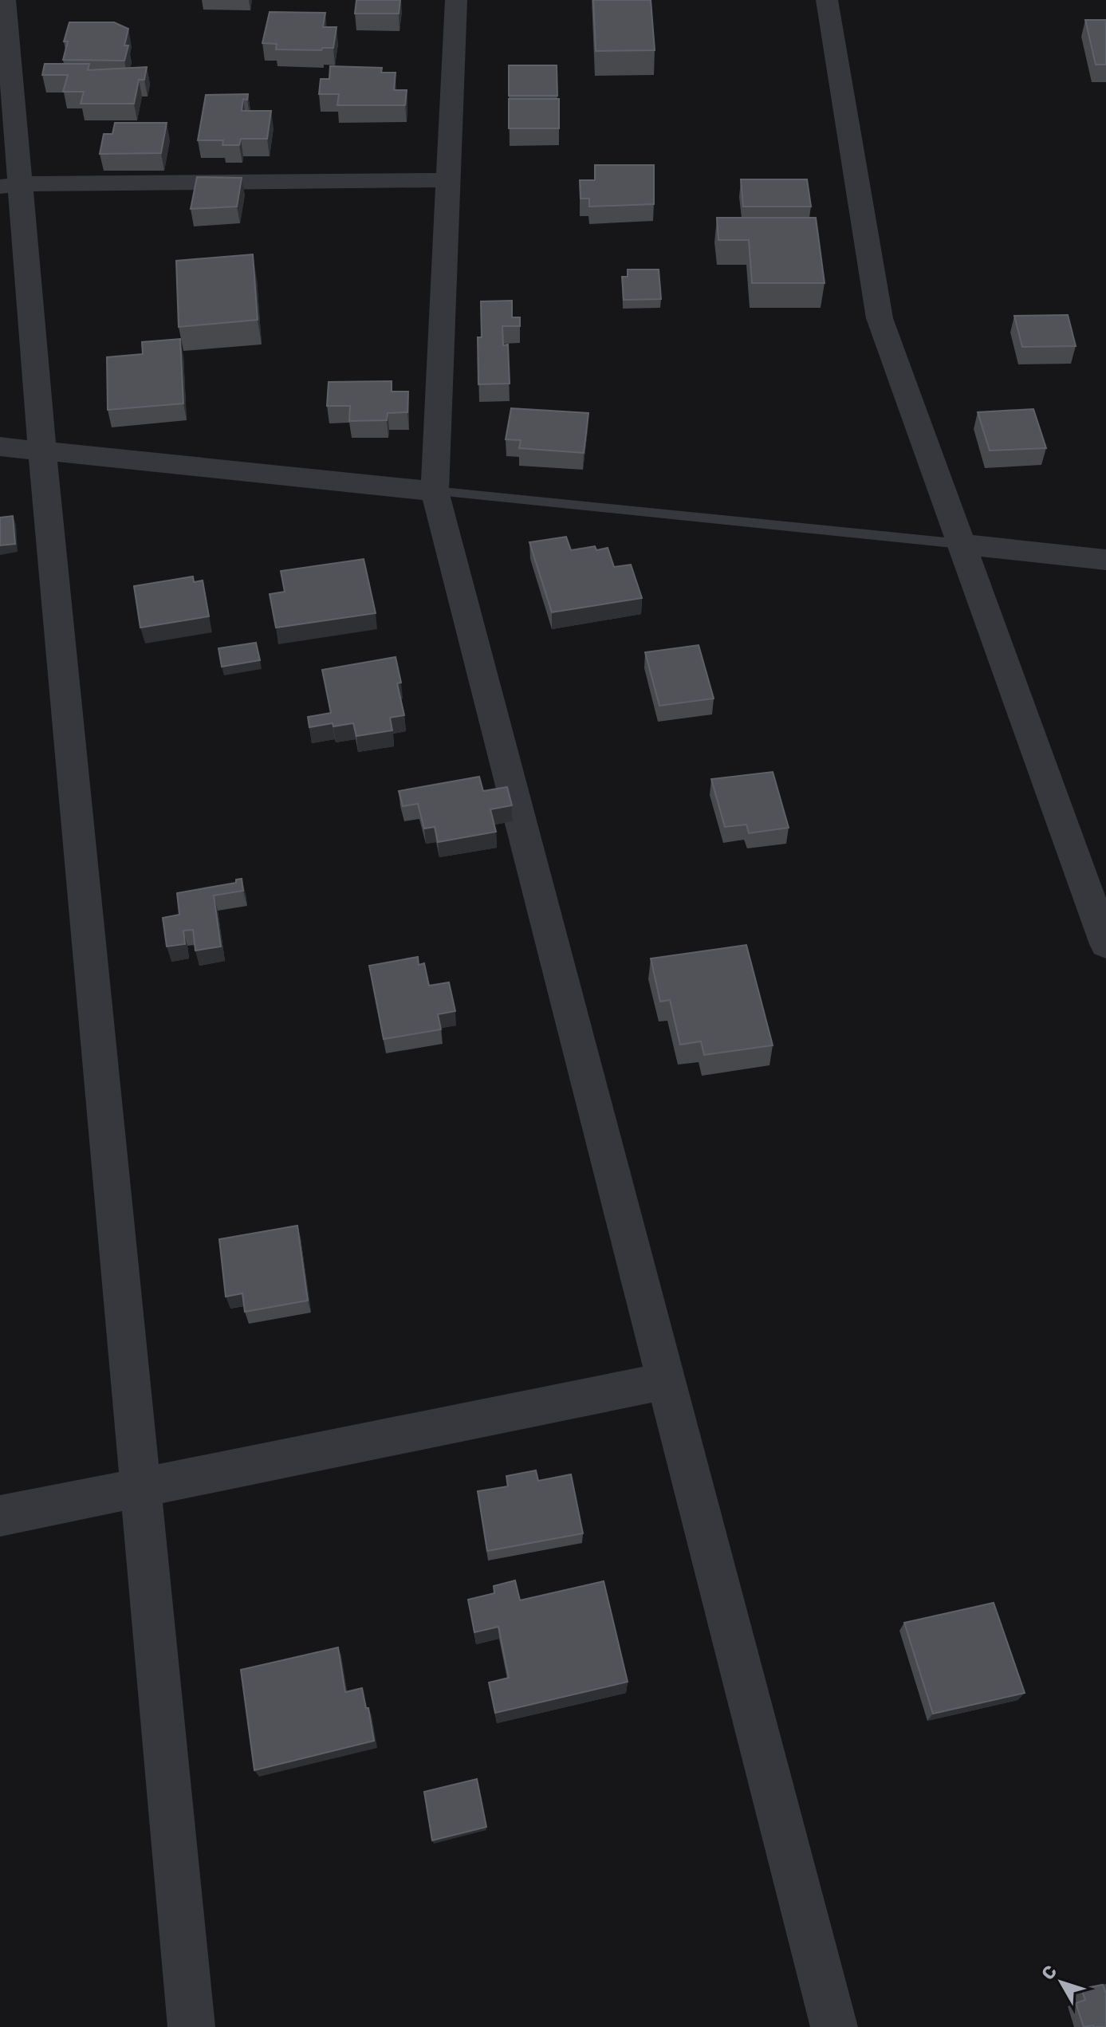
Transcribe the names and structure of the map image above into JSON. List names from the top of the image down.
{
  "north": "top left"
}
